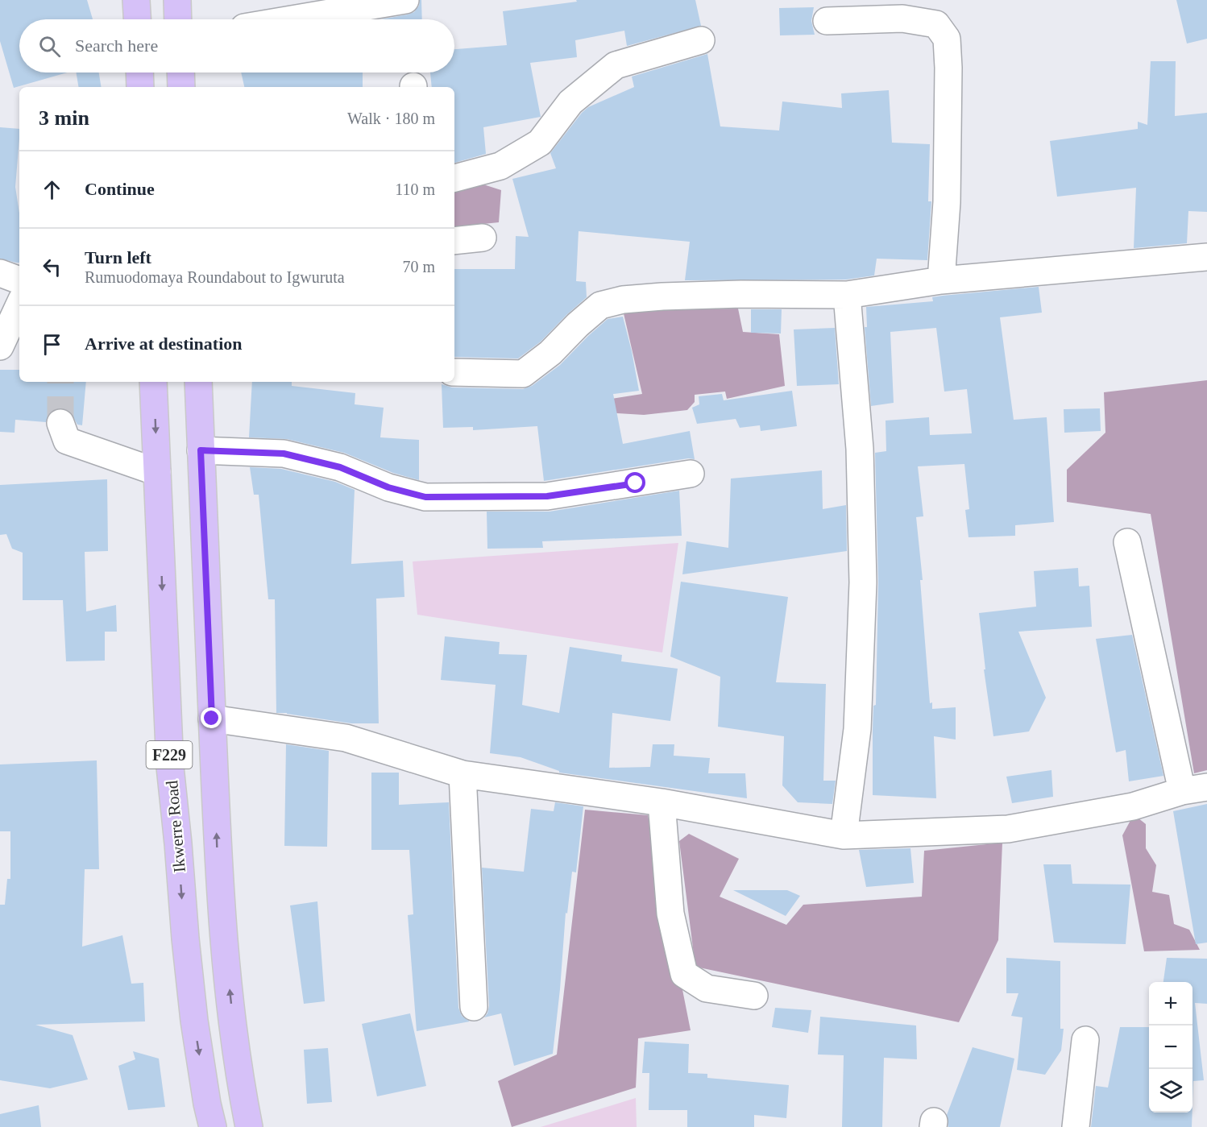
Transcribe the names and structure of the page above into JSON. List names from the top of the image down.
{
  "streets": {
    "main road": ["F229", "Ikwerre Road"]
  },
  "page": {
    "search": "Search here",
    "heading": ["3 min", "Walk · 180 m"],
    "list": [
      ["Continue", "110 m"],
      ["Turn left", "Rumuodomaya Roundabout to Igwuruta", "70 m"],
      "Arrive at destination"
    ],
    "map_buttons": ["+", "−"]
  }
}
